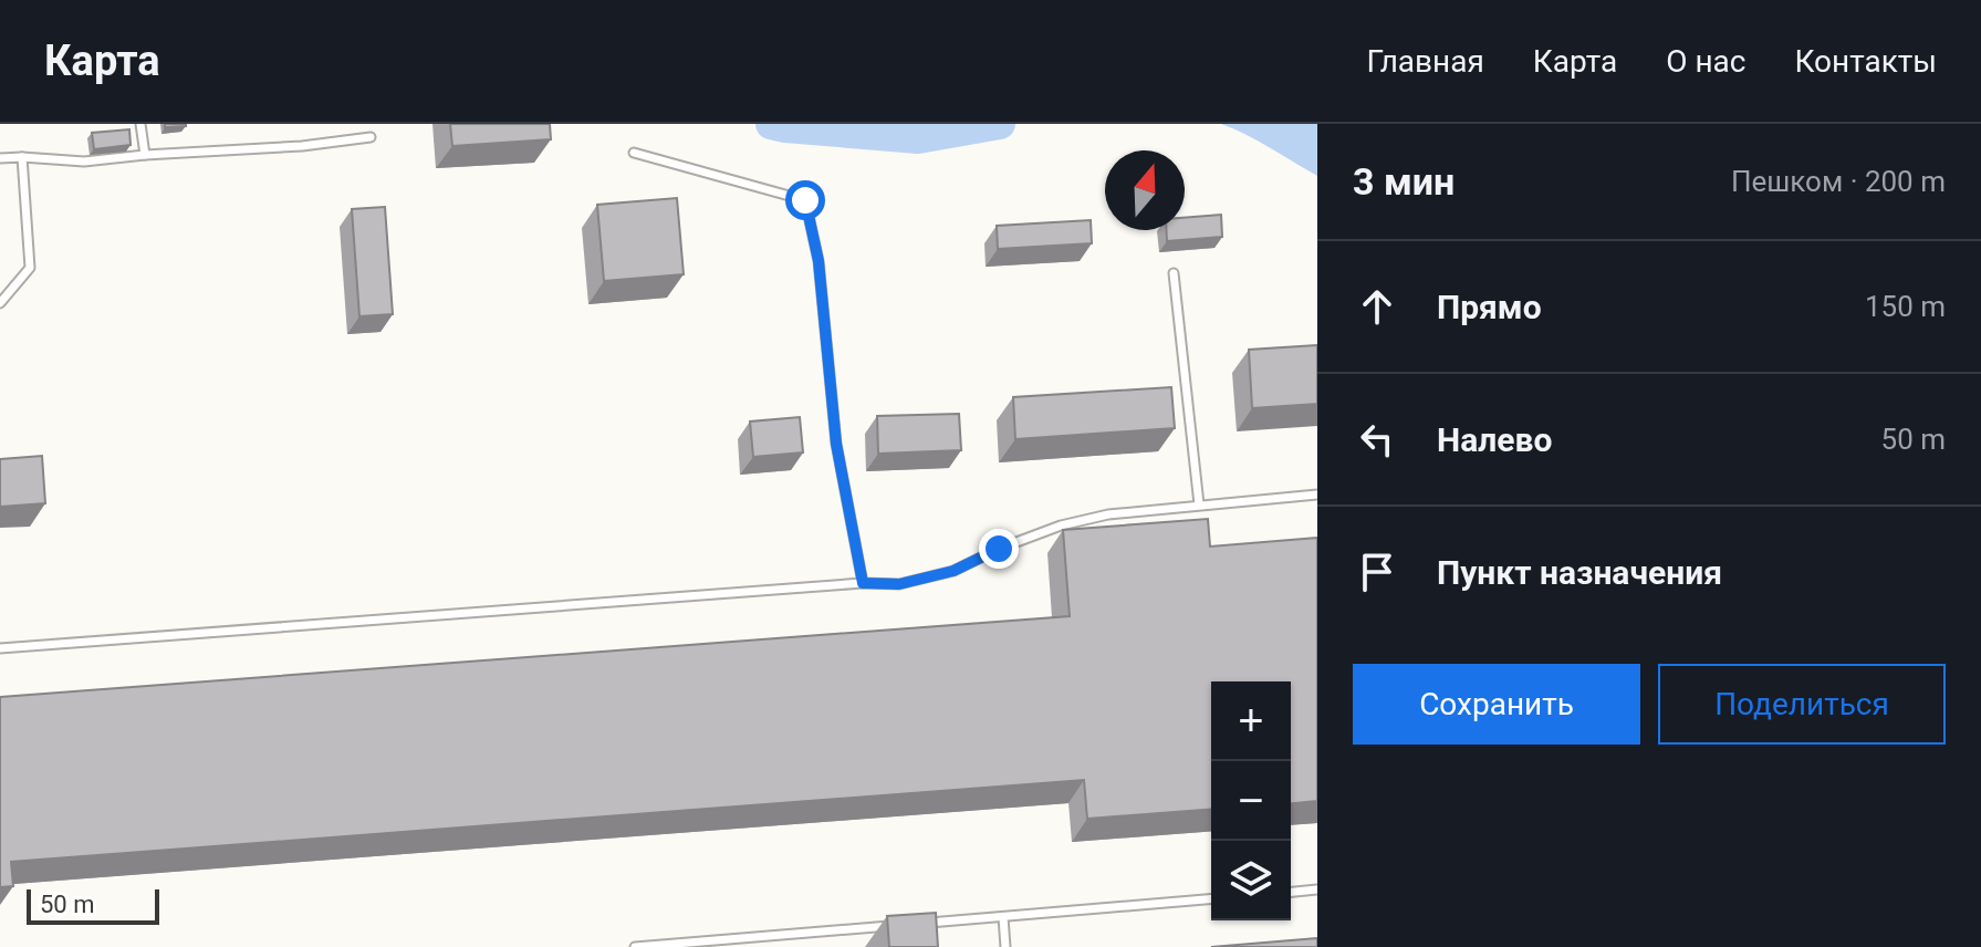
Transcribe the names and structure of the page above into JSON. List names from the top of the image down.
{
  "scale_bar": "50 m",
  "north": "top",
  "page": {
    "header": "Карта",
    "nav": [
      "Главная",
      "Карта",
      "О нас",
      "Контакты"
    ],
    "heading": ["3 мин", "Пешком · 200 m"],
    "list": [
      ["Прямо", "150 m"],
      ["Налево", "50 m"],
      "Пункт назначения"
    ],
    "buttons": ["Сохранить", "Поделиться"],
    "map_buttons": ["+", "−"],
    "scale": "50 m"
  }
}
